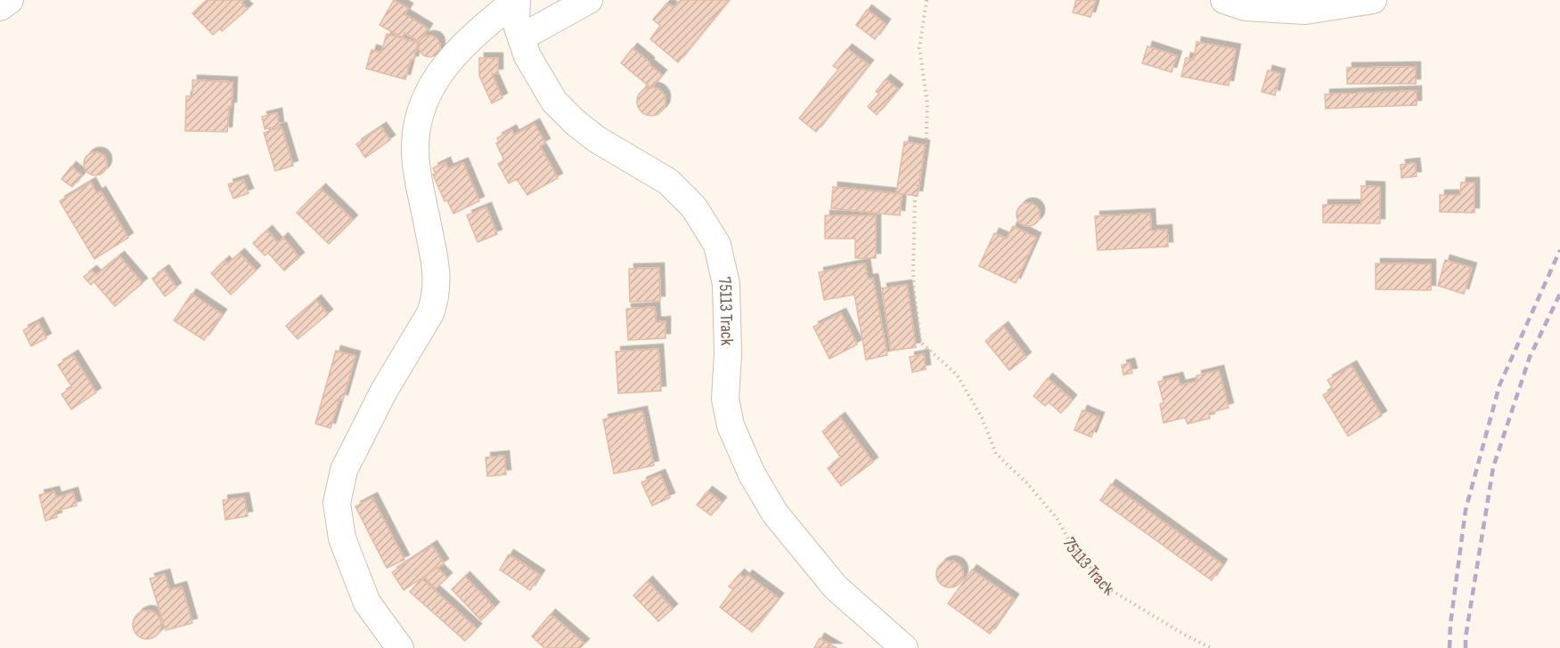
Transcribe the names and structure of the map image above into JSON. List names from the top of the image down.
{
  "streets": {
    "street": ["75113 Track"]
  }
}
